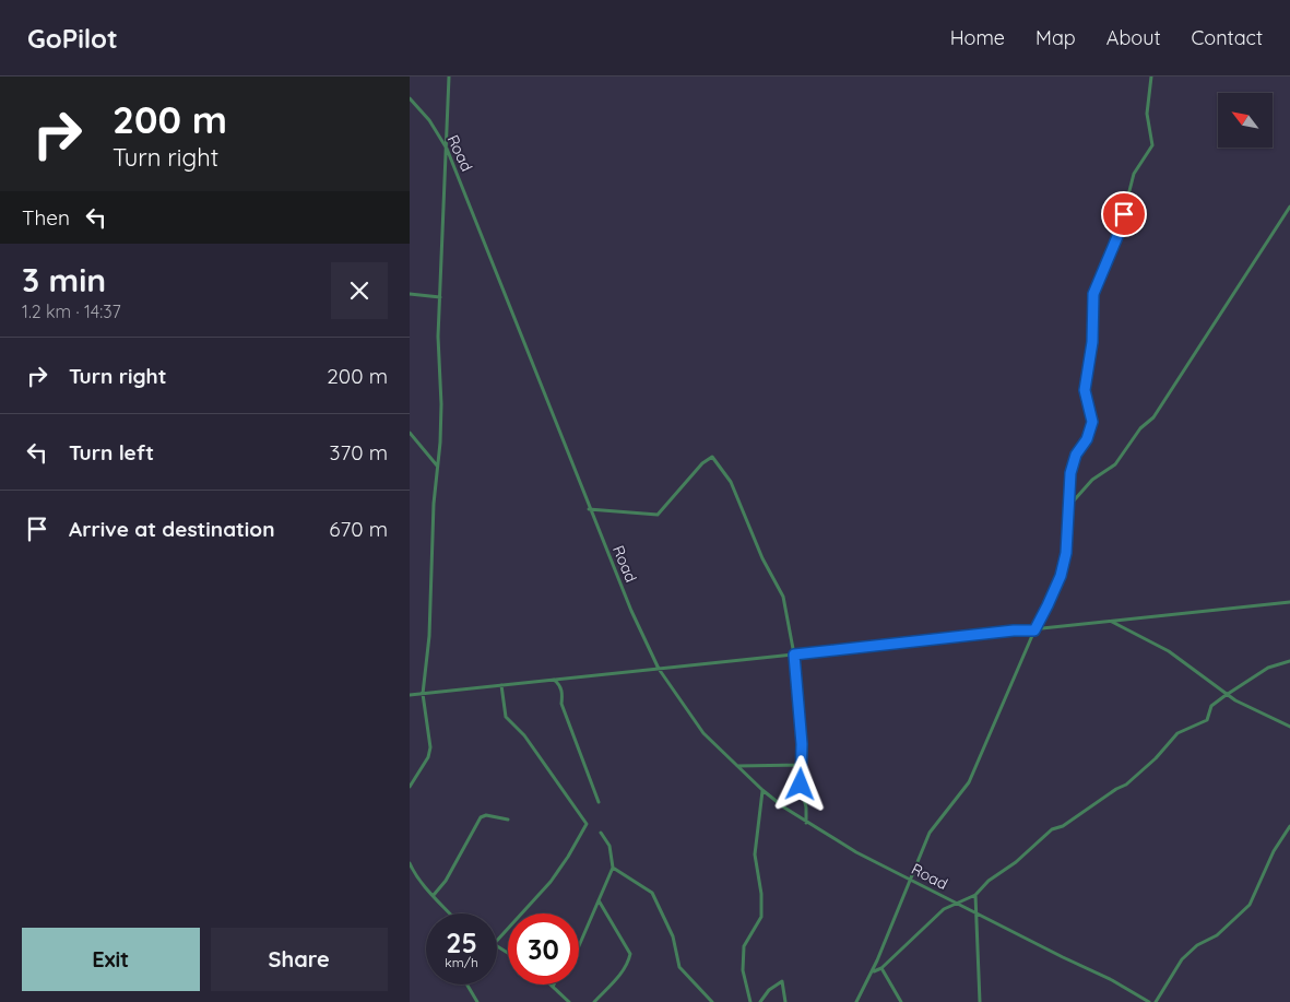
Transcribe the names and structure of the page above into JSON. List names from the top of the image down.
{
  "streets": {
    "street": ["Road"]
  },
  "north": "top left",
  "page": {
    "header": "GoPilot",
    "nav": [
      "Home",
      "Map",
      "About",
      "Contact"
    ],
    "turn": ["200 m", "Turn right"],
    "then": "Then",
    "heading": ["3 min", "1.2 km · 14:37"],
    "list": [
      {
        "name": "Turn right",
        "value": "200 m"
      },
      {
        "name": "Turn left",
        "value": "370 m"
      },
      {
        "name": "Arrive at destination",
        "value": "670 m"
      }
    ],
    "speed": "25 km/h",
    "limit": "30",
    "buttons": ["Exit", "Share"]
  }
}
